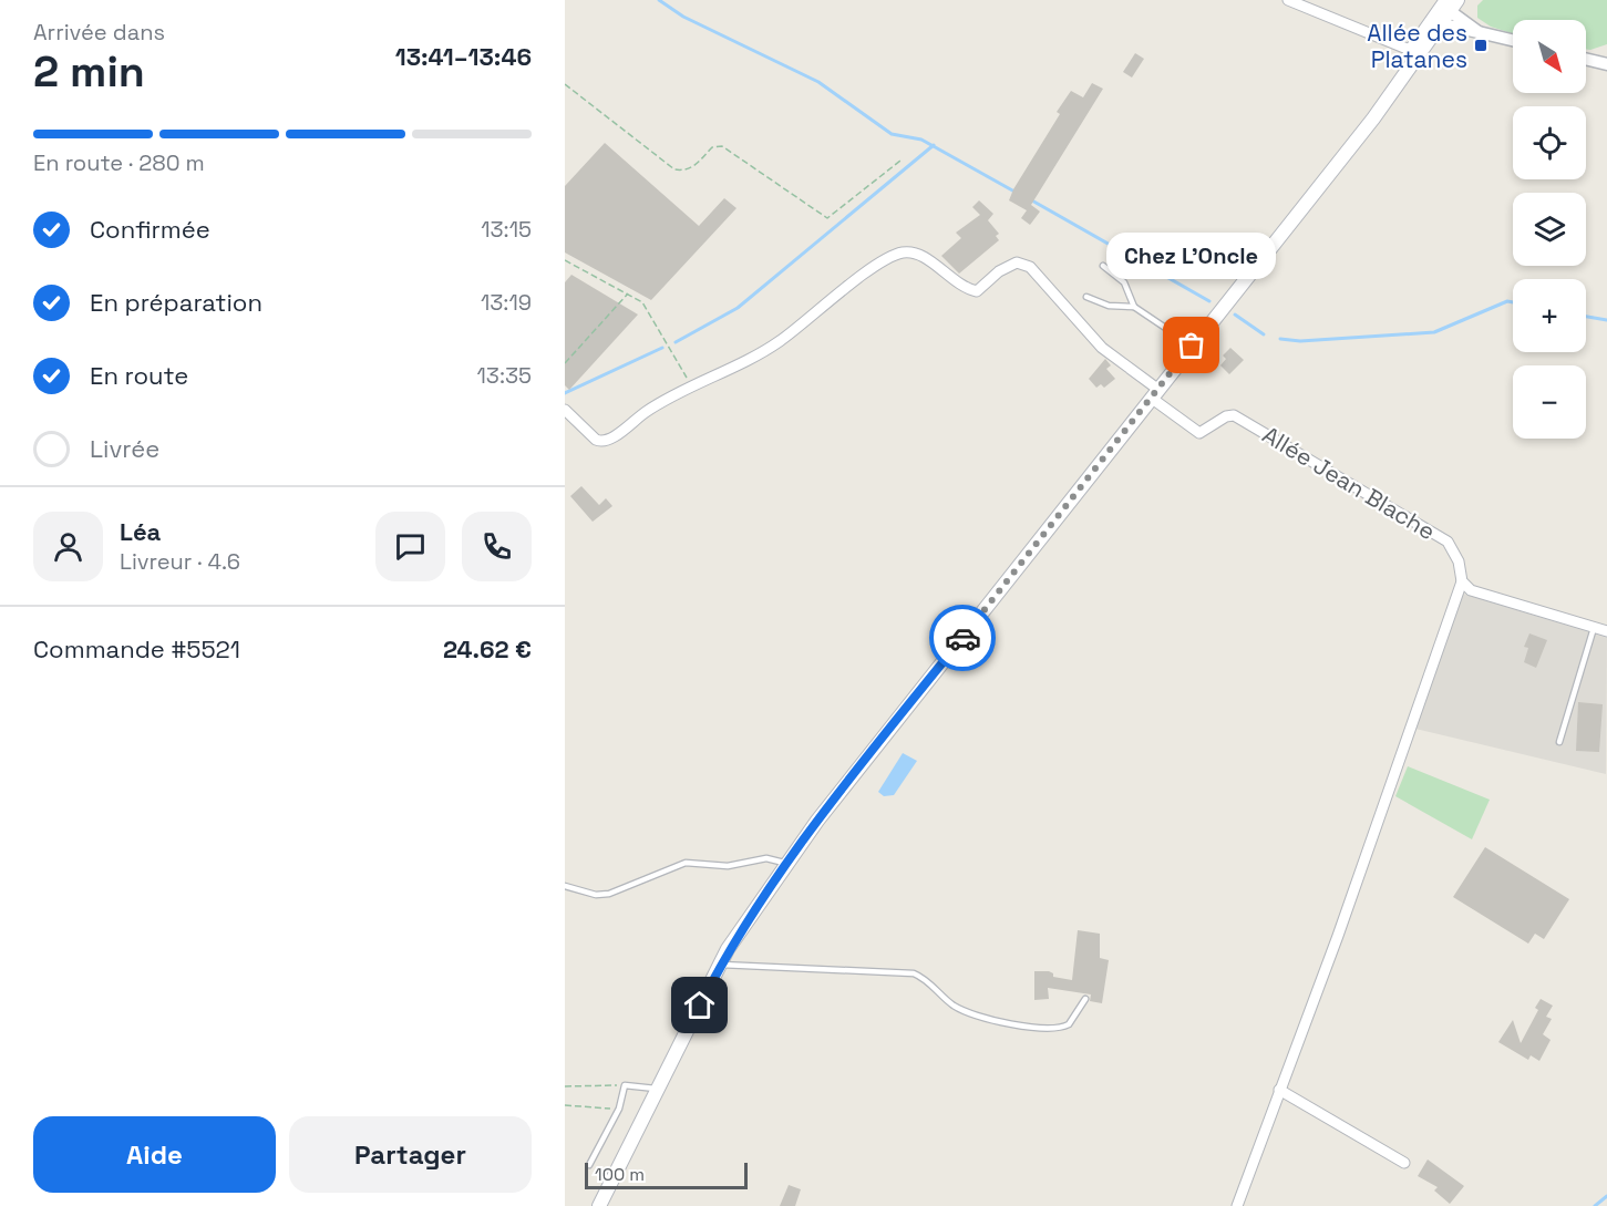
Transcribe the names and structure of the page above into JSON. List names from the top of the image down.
{
  "streets": {
    "street": ["Allée Jean Blache"]
  },
  "places": {
    "transit": ["Allée des Platanes"],
    "other": ["Chez L'Oncle"]
  },
  "scale_bar": "100 m",
  "north": "bottom right",
  "page": {
    "heading": ["2 min", "Arrivée dans", "13:41–13:46"],
    "panel": [
      "Léa",
      "Livreur · 4.6",
      "Commande #5521",
      "24.62 €"
    ],
    "map_buttons": ["+", "−"],
    "bar": "En route · 280 m",
    "list": [
      ["Confirmée", "13:15"],
      ["En préparation", "13:19"],
      ["En route", "13:35"],
      "Livrée"
    ],
    "bubble": "Chez L'Oncle",
    "buttons": ["Aide", "Partager"],
    "scale": "100 m"
  }
}
